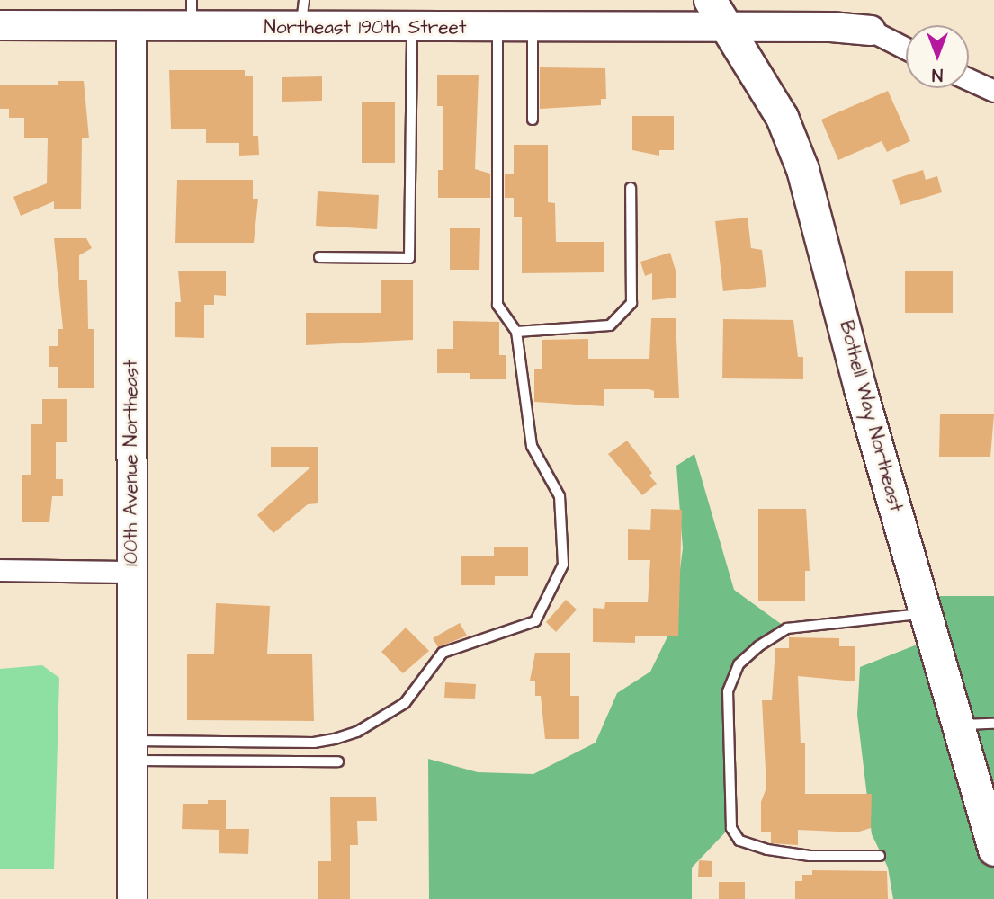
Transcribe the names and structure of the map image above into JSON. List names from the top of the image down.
{
  "streets": {
    "main road": ["Bothell Way Northeast"],
    "street": ["Northeast 190th Street", "100th Avenue Northeast"]
  },
  "crossings": [
    ["Northeast 190th Street", "Bothell Way Northeast"],
    ["Northeast 190th Street", "100th Avenue Northeast"]
  ],
  "north": "bottom"
}
